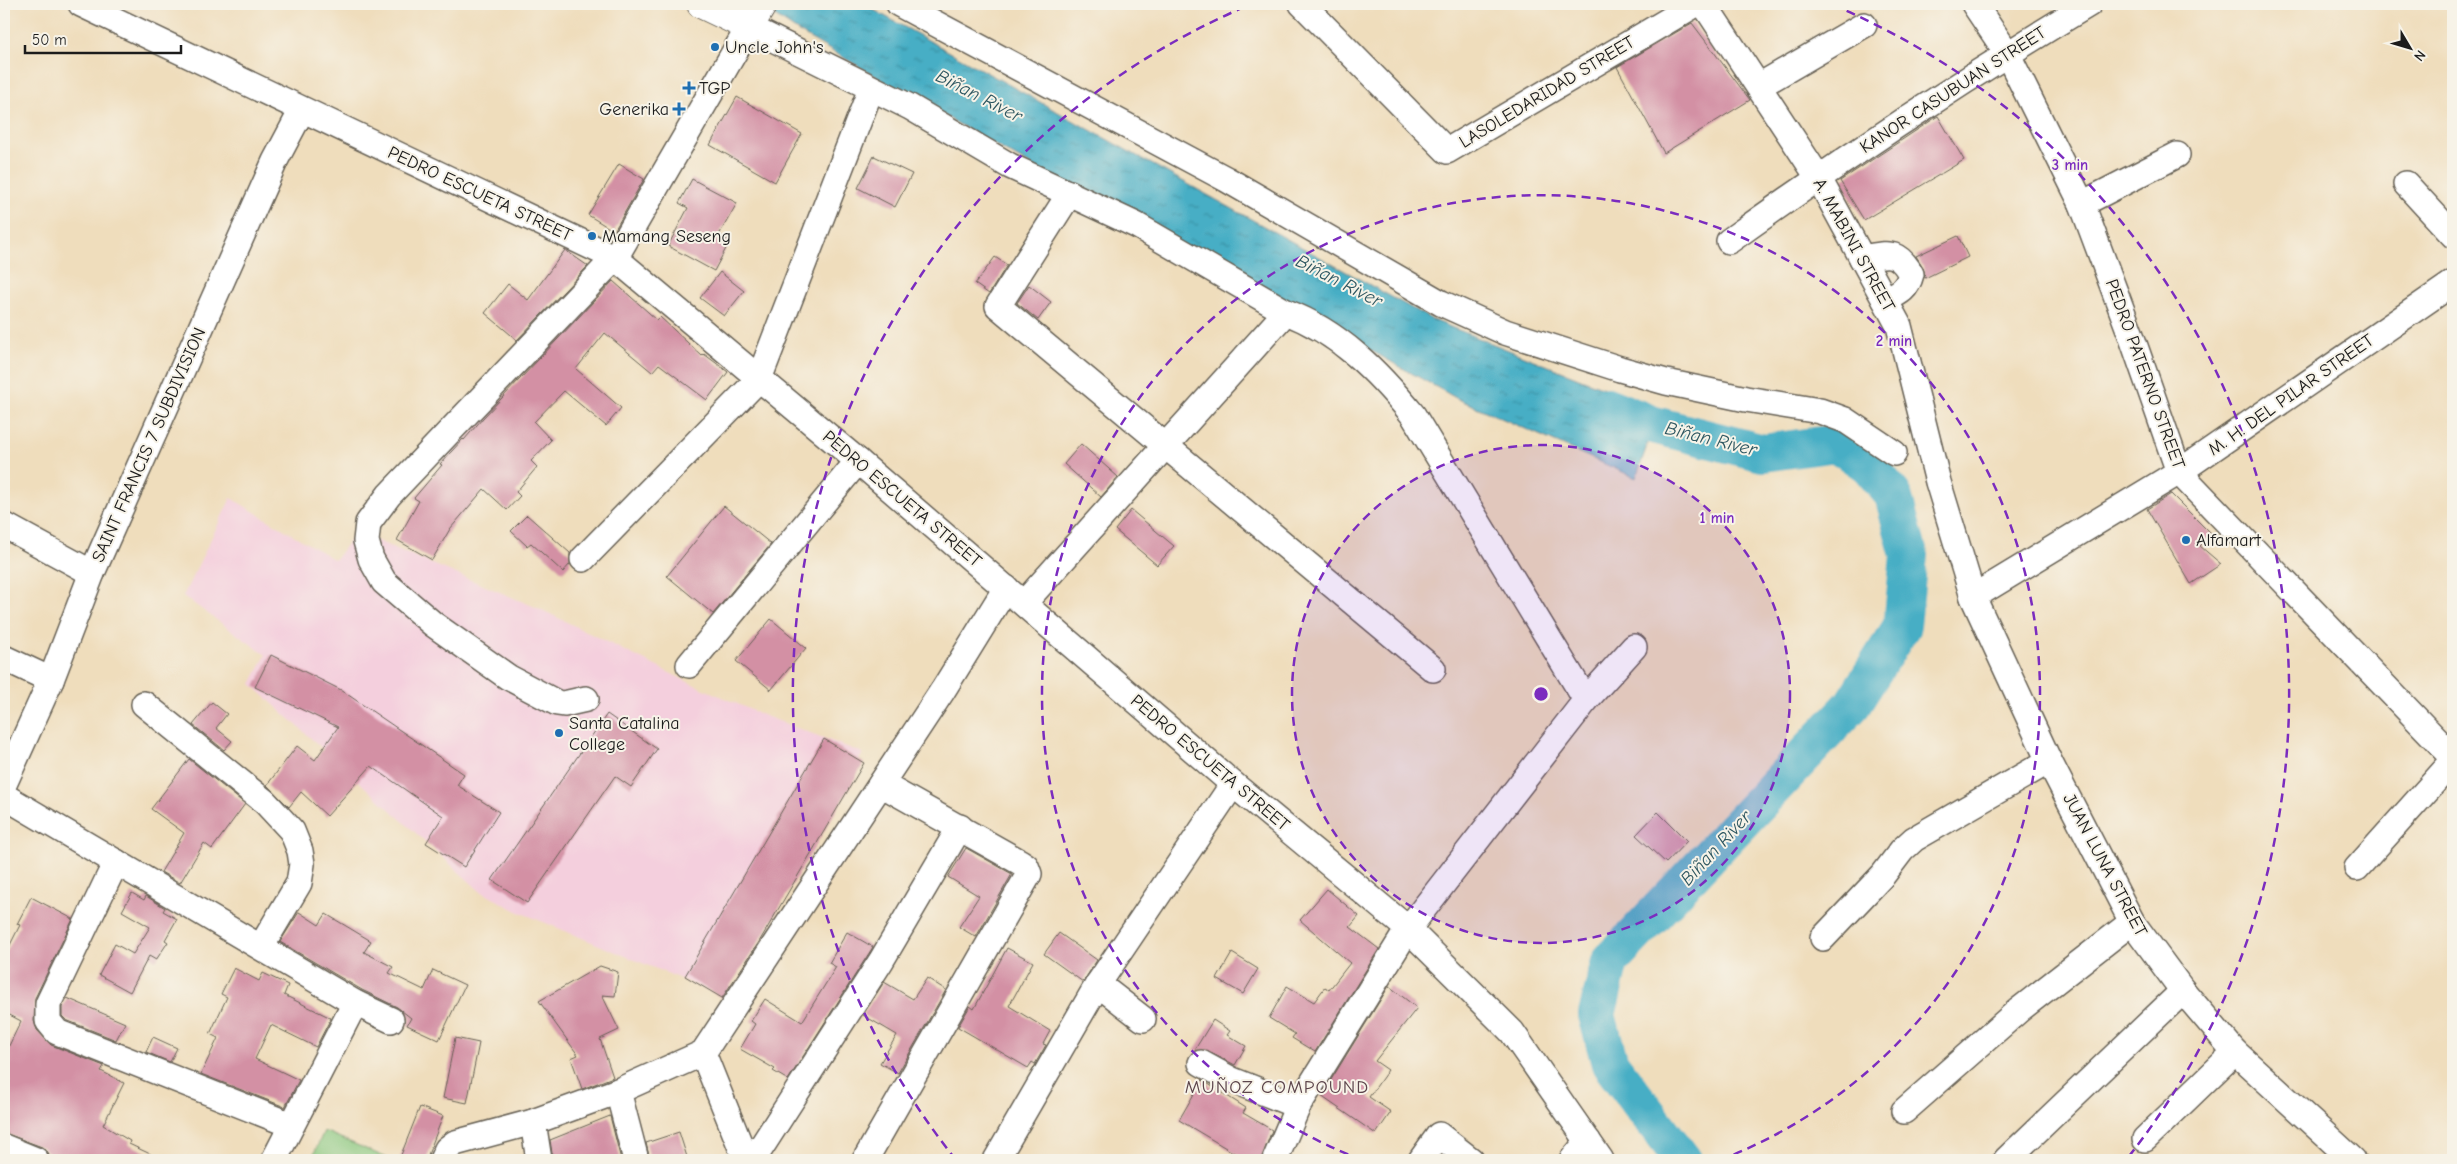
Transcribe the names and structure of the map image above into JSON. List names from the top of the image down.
{
  "streets": {
    "street": [
      "KANOR CASUBUAN STREET",
      "LASOLEDARIDAD STREET",
      "PEDRO ESCUETA STREET",
      "A. MABINI STREET",
      "PEDRO PATERNO STREET",
      "M. H. DEL PILAR STREET",
      "SAINT FRANCIS 7 SUBDIVISION",
      "JUAN LUNA STREET"
    ]
  },
  "crossings": [
    ["KANOR CASUBUAN STREET", "A. MABINI STREET"],
    ["KANOR CASUBUAN STREET", "PEDRO PATERNO STREET"],
    ["PEDRO ESCUETA STREET", "SAINT FRANCIS 7 SUBDIVISION"],
    ["A. MABINI STREET", "M. H. DEL PILAR STREET"],
    ["A. MABINI STREET", "JUAN LUNA STREET"],
    ["PEDRO PATERNO STREET", "M. H. DEL PILAR STREET"],
    ["M. H. DEL PILAR STREET", "JUAN LUNA STREET"]
  ],
  "districts": ["MUÑOZ COMPOUND"],
  "water": ["Biñan River"],
  "places": {
    "other": [
      "Uncle John's",
      "Mamang Seseng",
      "Alfamart",
      "Santa Catalina College"
    ],
    "health": ["TGP", "Generika"]
  },
  "scale_bar": "50 m",
  "north": "bottom right",
  "rings": ["3 min", "2 min", "1 min"]
}
